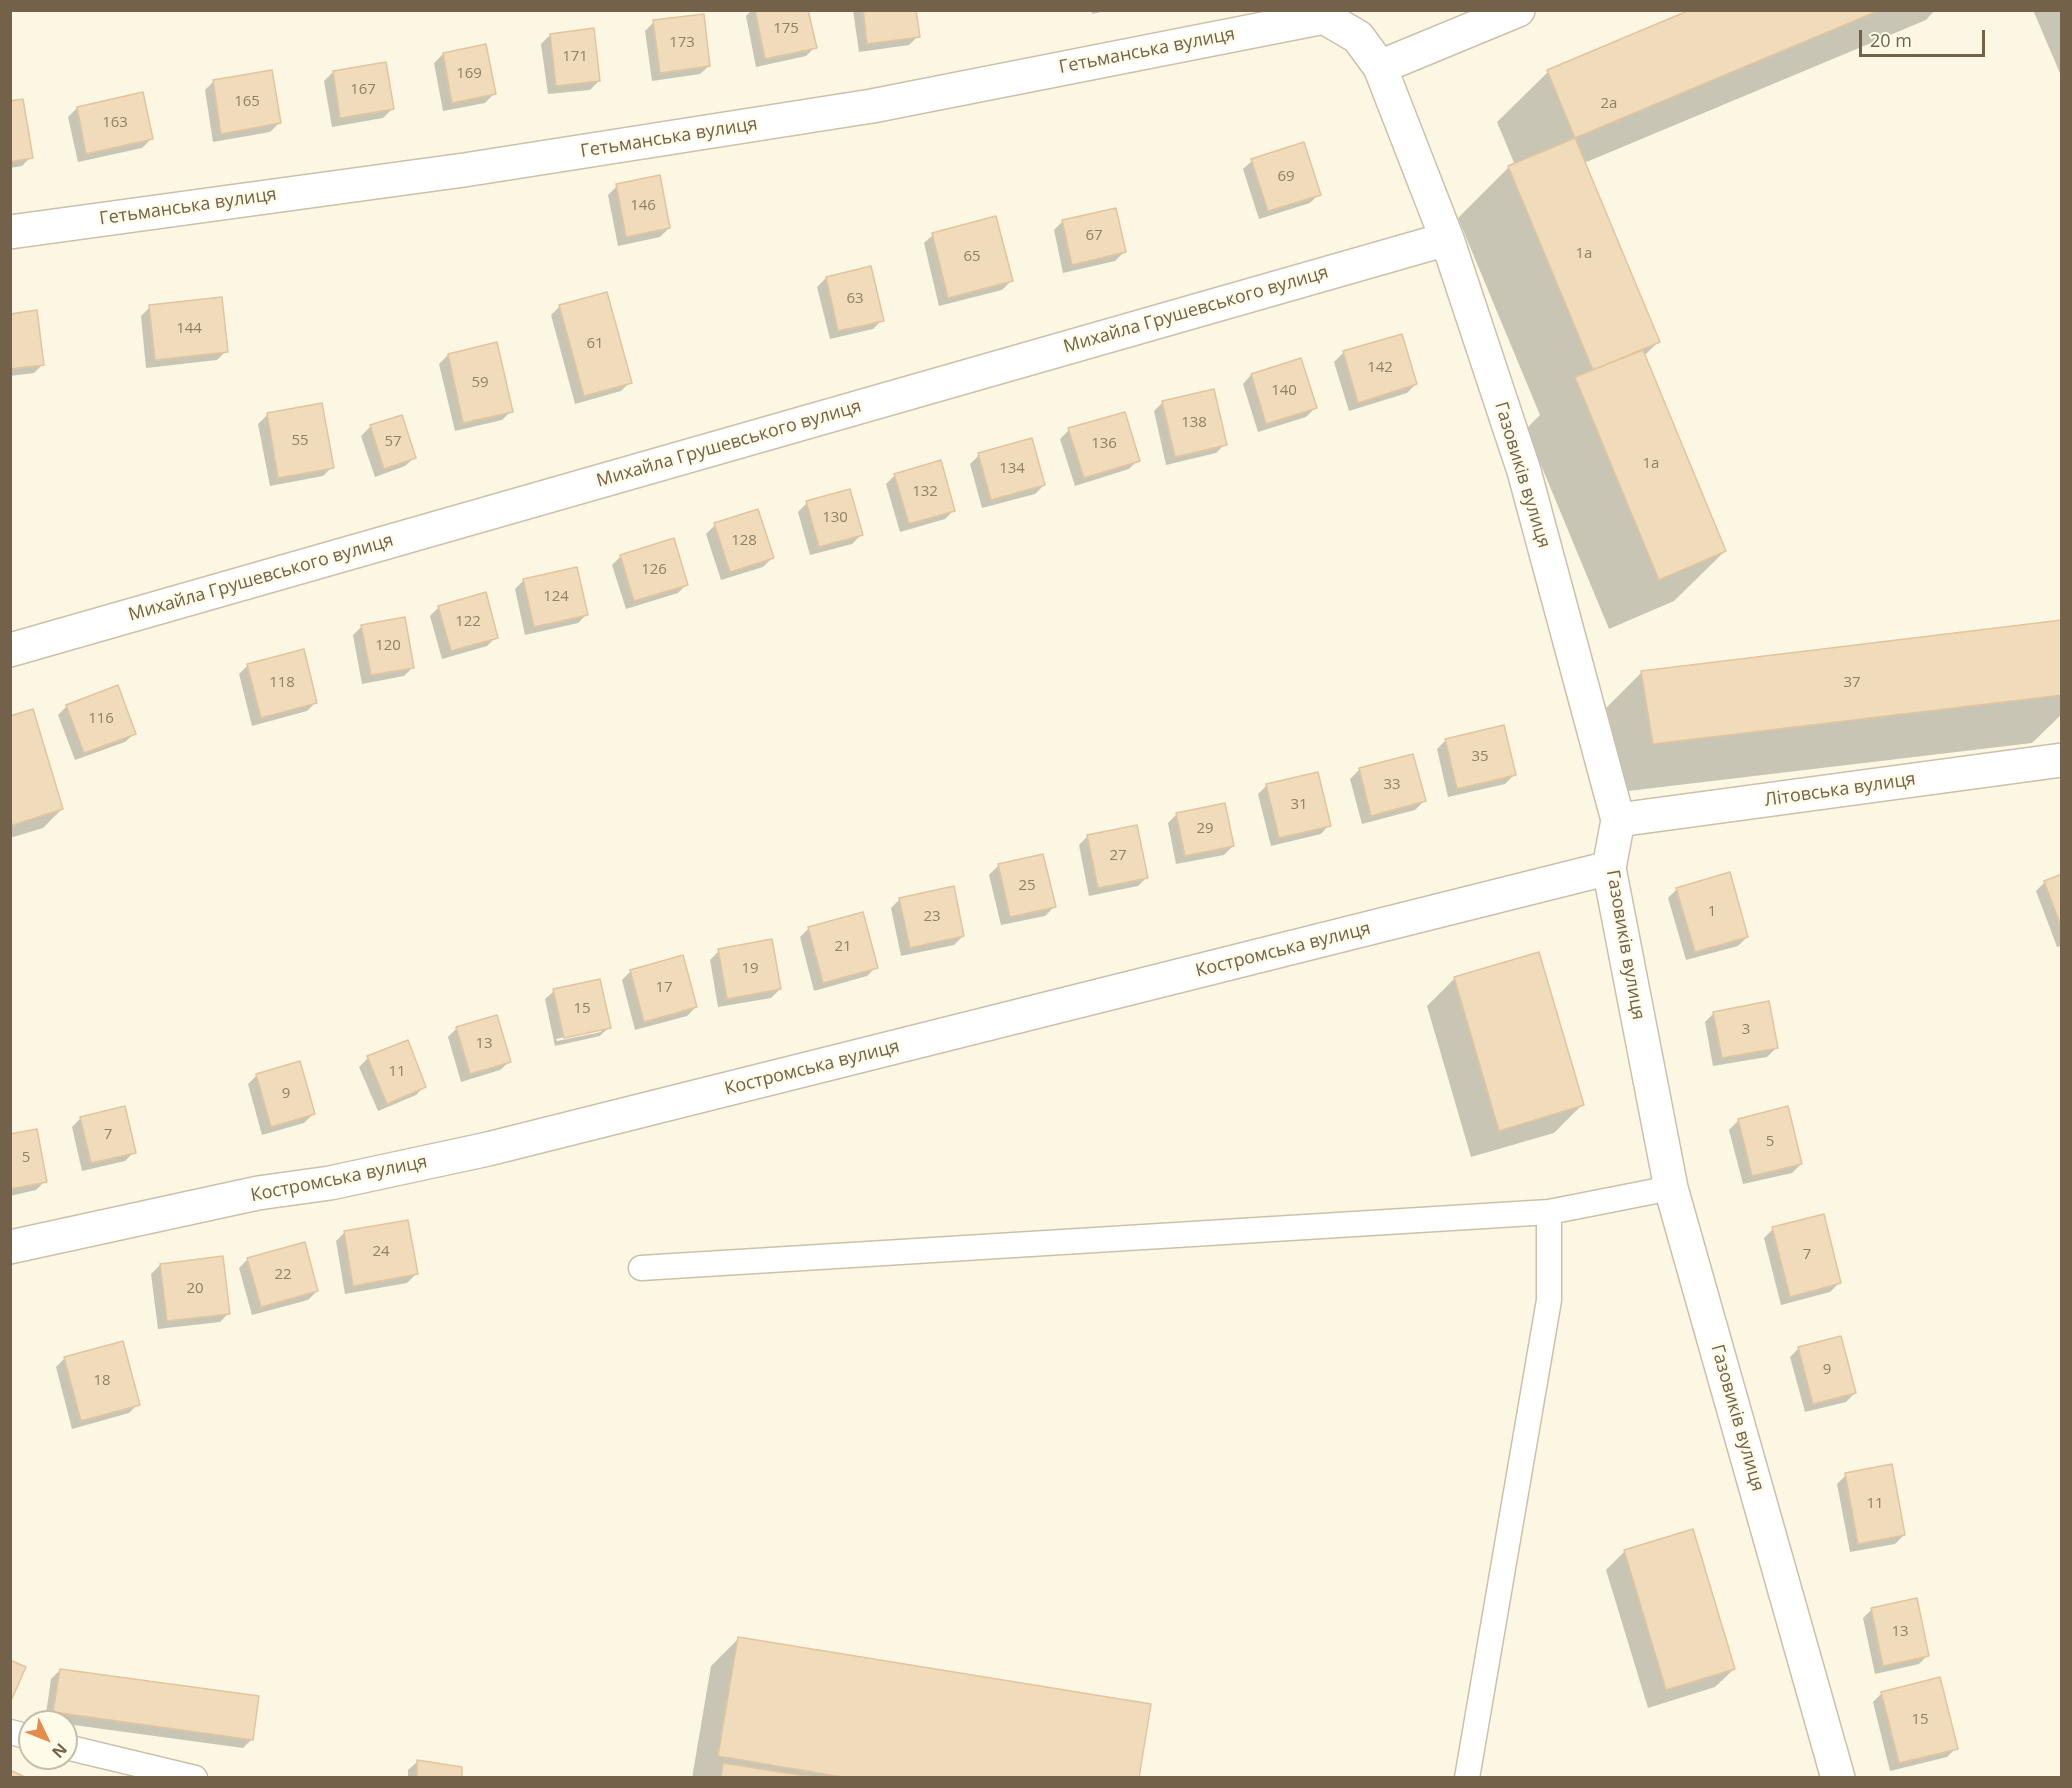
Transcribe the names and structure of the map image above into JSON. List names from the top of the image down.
{
  "streets": {
    "street": [
      "Гетьманська вулиця",
      "Михайла Грушевського вулиця",
      "Газовиків вулиця",
      "Літовська вулиця",
      "Костромська вулиця"
    ]
  },
  "crossings": [
    ["Гетьманська вулиця", "Газовиків вулиця"],
    ["Михайла Грушевського вулиця", "Газовиків вулиця"],
    ["Газовиків вулиця", "Літовська вулиця"],
    ["Газовиків вулиця", "Костромська вулиця"]
  ],
  "house_numbers": [
    "175",
    "173",
    "171",
    "169",
    "167",
    "165",
    "2а",
    "163",
    "69",
    "146",
    "67",
    "1а",
    "65",
    "63",
    "144",
    "61",
    "142",
    "59",
    "140",
    "138",
    "55",
    "57",
    "136",
    "1а",
    "134",
    "132",
    "130",
    "128",
    "126",
    "124",
    "122",
    "120",
    "118",
    "37",
    "116",
    "35",
    "33",
    "31",
    "29",
    "27",
    "25",
    "1",
    "23",
    "21",
    "19",
    "17",
    "15",
    "3",
    "13",
    "11",
    "9",
    "7",
    "5",
    "5",
    "24",
    "7",
    "22",
    "20",
    "9",
    "18",
    "11",
    "13",
    "15"
  ],
  "scale_bar": "20 m",
  "north": "bottom right"
}
